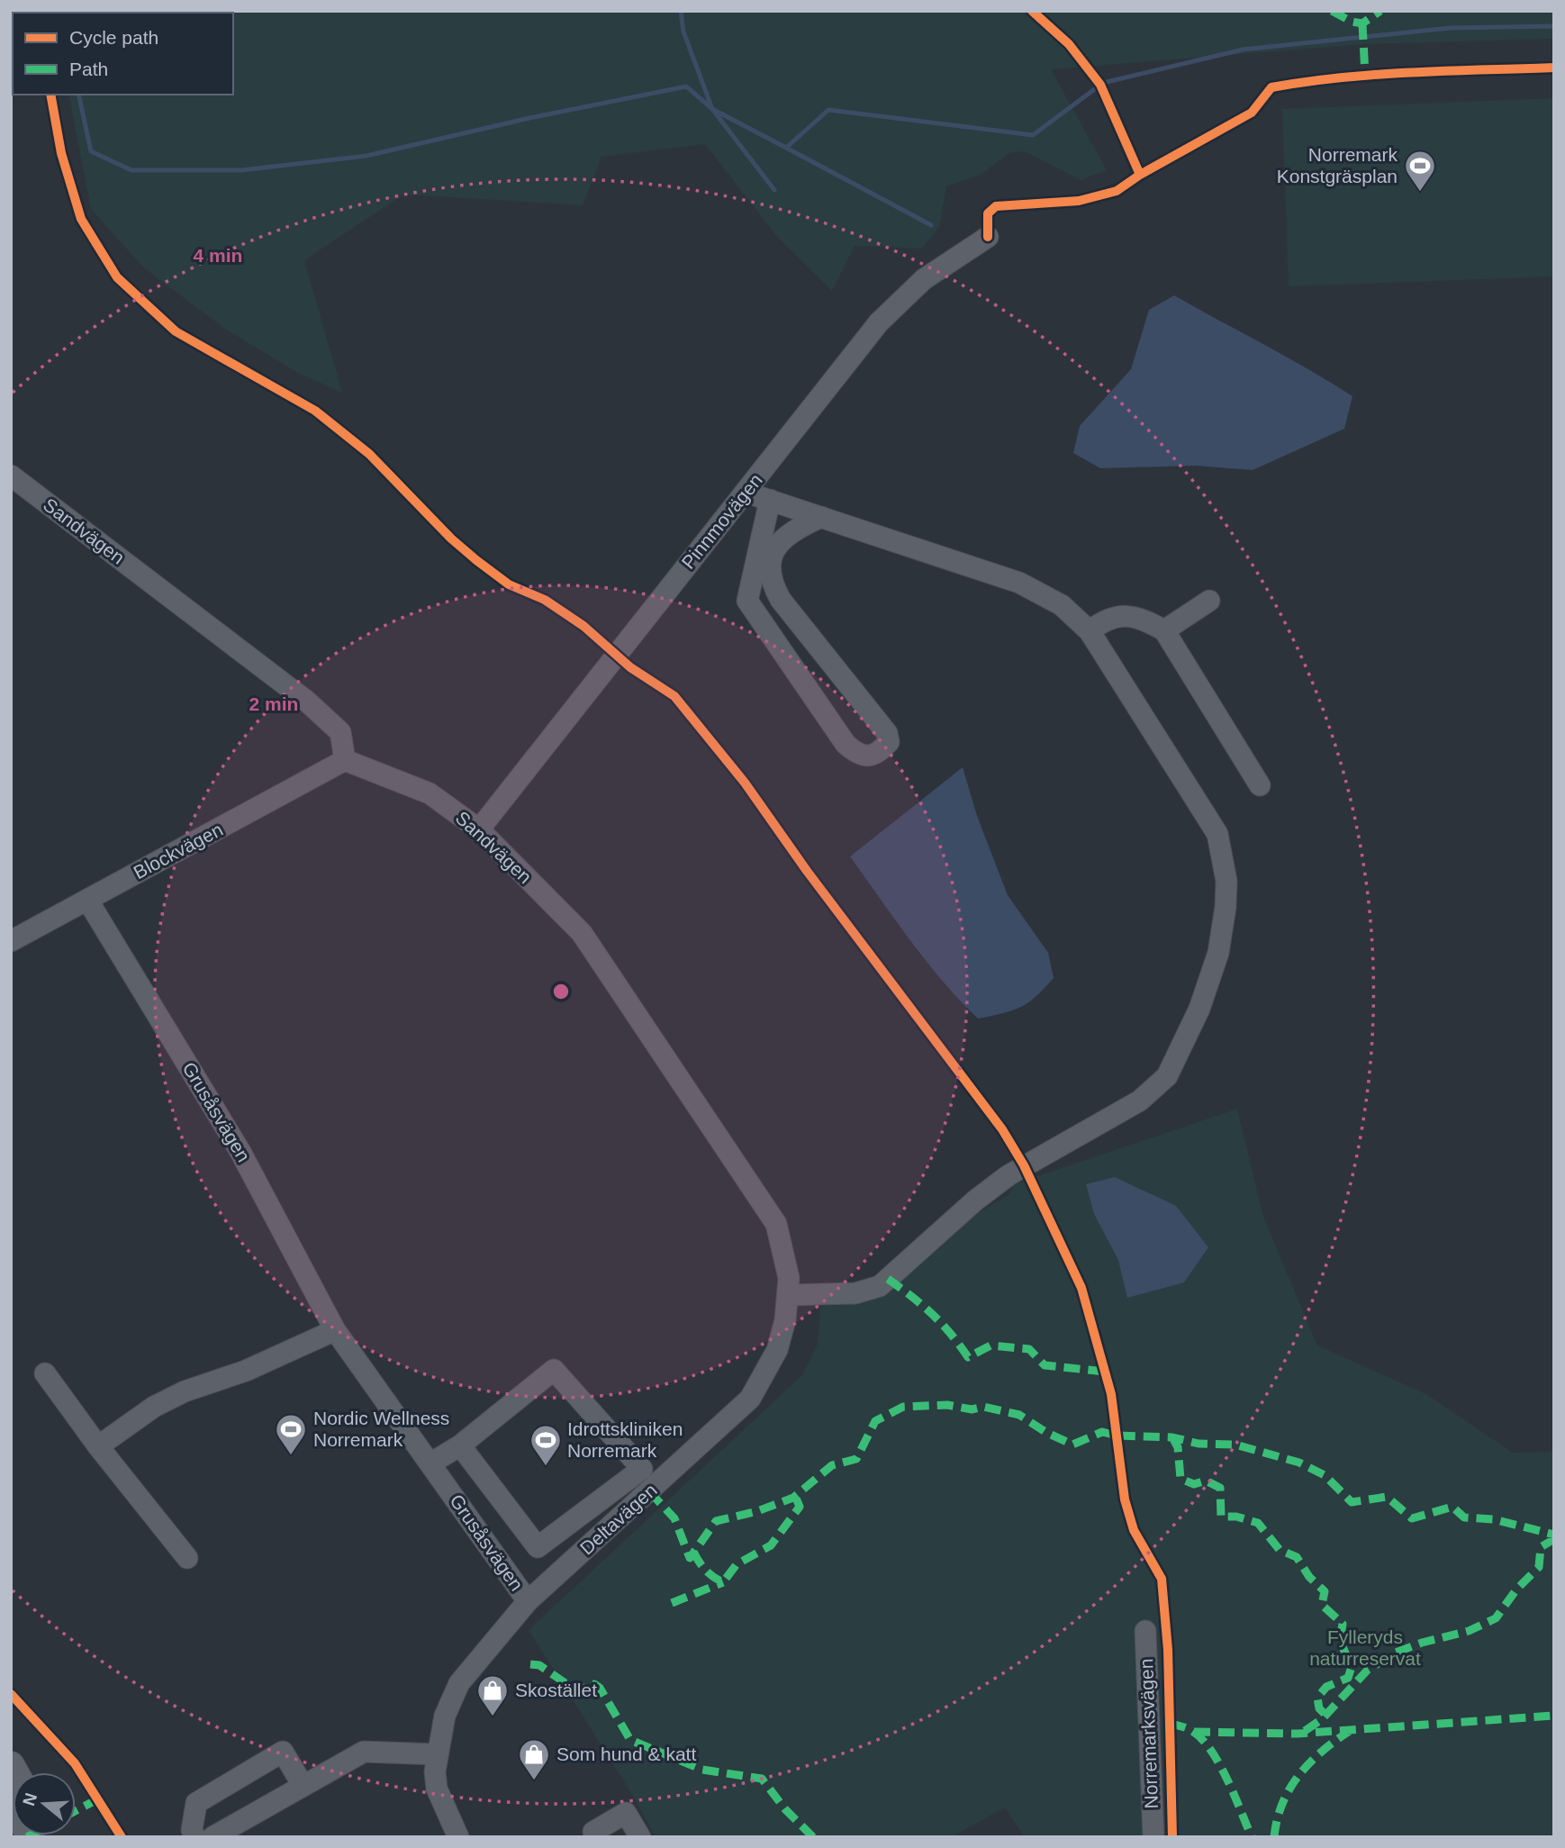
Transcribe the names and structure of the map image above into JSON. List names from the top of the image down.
{
  "streets": {
    "street": [
      "Pinnmovägen",
      "Sandvägen",
      "Blockvägen",
      "Grusåsvägen",
      "Deltavägen",
      "Norremarksvägen"
    ]
  },
  "crossings": [
    ["Pinnmovägen", "Sandvägen"],
    ["Sandvägen", "Blockvägen"],
    ["Sandvägen", "Deltavägen"],
    ["Blockvägen", "Grusåsvägen"],
    ["Grusåsvägen", "Deltavägen"]
  ],
  "parks": ["Fylleryds naturreservat"],
  "places": {
    "sports": ["Norremark Konstgräsplan", "Nordic Wellness Norremark", "Idrottskliniken Norremark"],
    "shop": ["Skostället", "Som hund & katt"]
  },
  "legend": ["Cycle path", "Path"],
  "north": "left",
  "rings": ["4 min", "2 min"]
}
